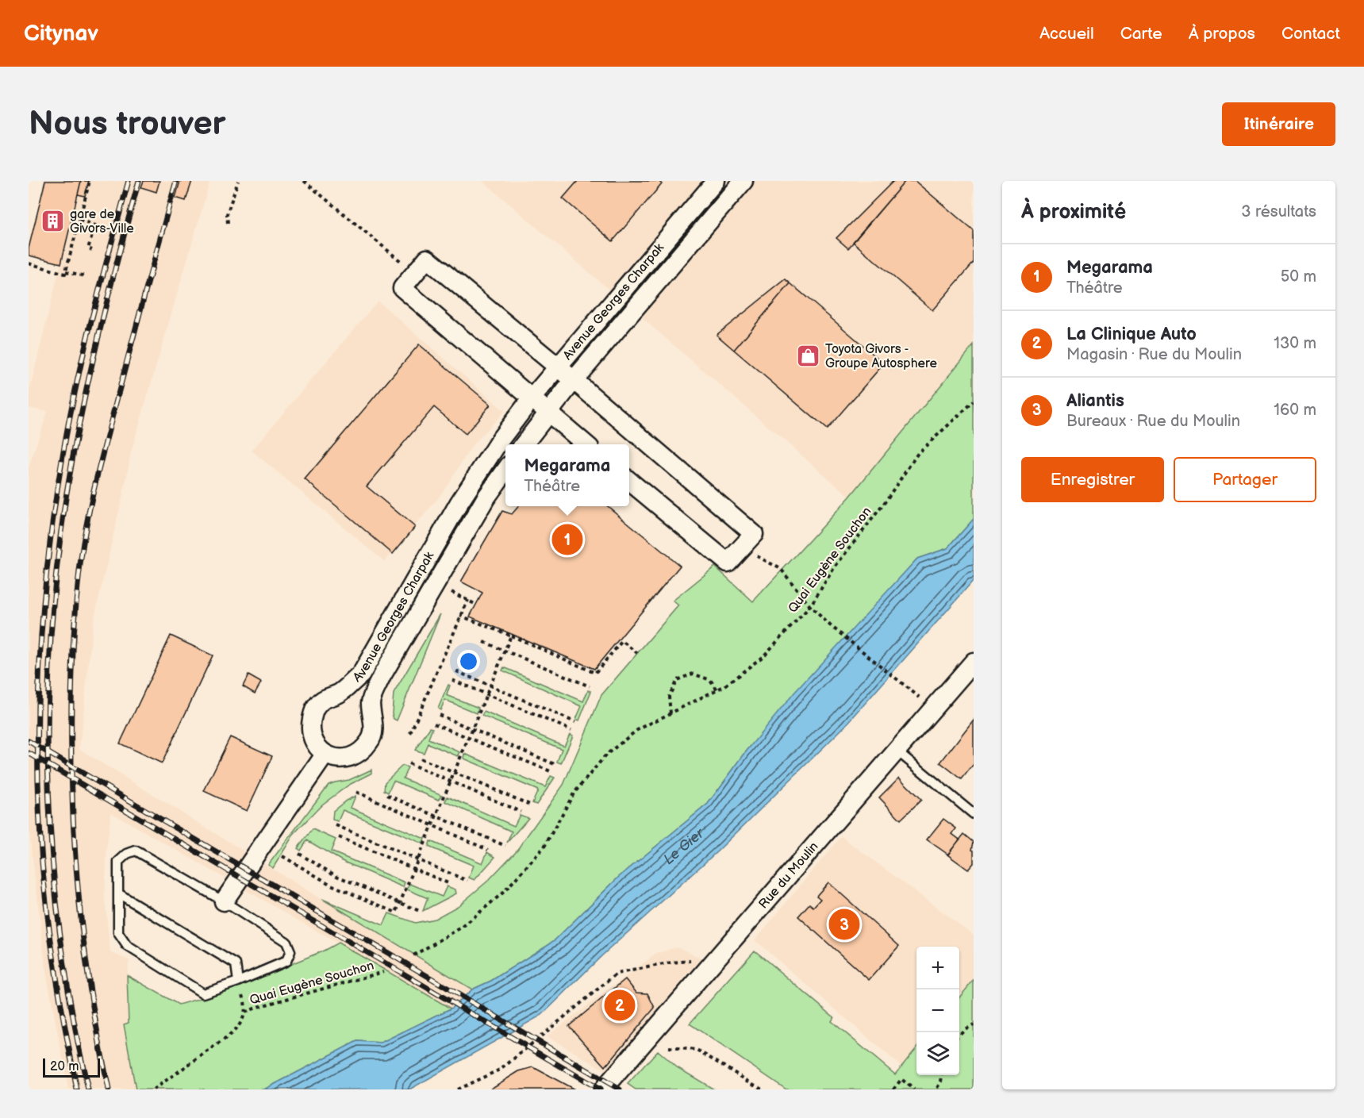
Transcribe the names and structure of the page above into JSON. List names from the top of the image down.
{
  "streets": {
    "street": ["Avenue Georges Charpak", "Rue du Moulin"],
    "path": ["Quai Eugène Souchon"]
  },
  "water": ["Le Gier"],
  "places": {
    "building": ["gare de Givors-Ville"],
    "shop": ["Toyota Givors - Groupe Autosphere"]
  },
  "scale_bar": "20 m",
  "page": {
    "header": "Citynav",
    "nav": [
      "Accueil",
      "Carte",
      "À propos",
      "Contact"
    ],
    "buttons": [
      "Itinéraire",
      ["Enregistrer", "Partager"]
    ],
    "title": "Nous trouver",
    "heading": ["À proximité", "3 résultats"],
    "list": [
      {
        "mark": "1",
        "name": "Megarama",
        "note": "Théâtre",
        "value": "50 m"
      },
      {
        "mark": "2",
        "name": "La Clinique Auto",
        "note": "Magasin · Rue du Moulin",
        "value": "130 m"
      },
      {
        "mark": "3",
        "name": "Aliantis",
        "note": "Bureaux · Rue du Moulin",
        "value": "160 m"
      }
    ],
    "popup": ["Megarama", "Théâtre"],
    "pins": ["1", "3", "2"],
    "map_buttons": ["+", "−"],
    "scale": "20 m"
  }
}
